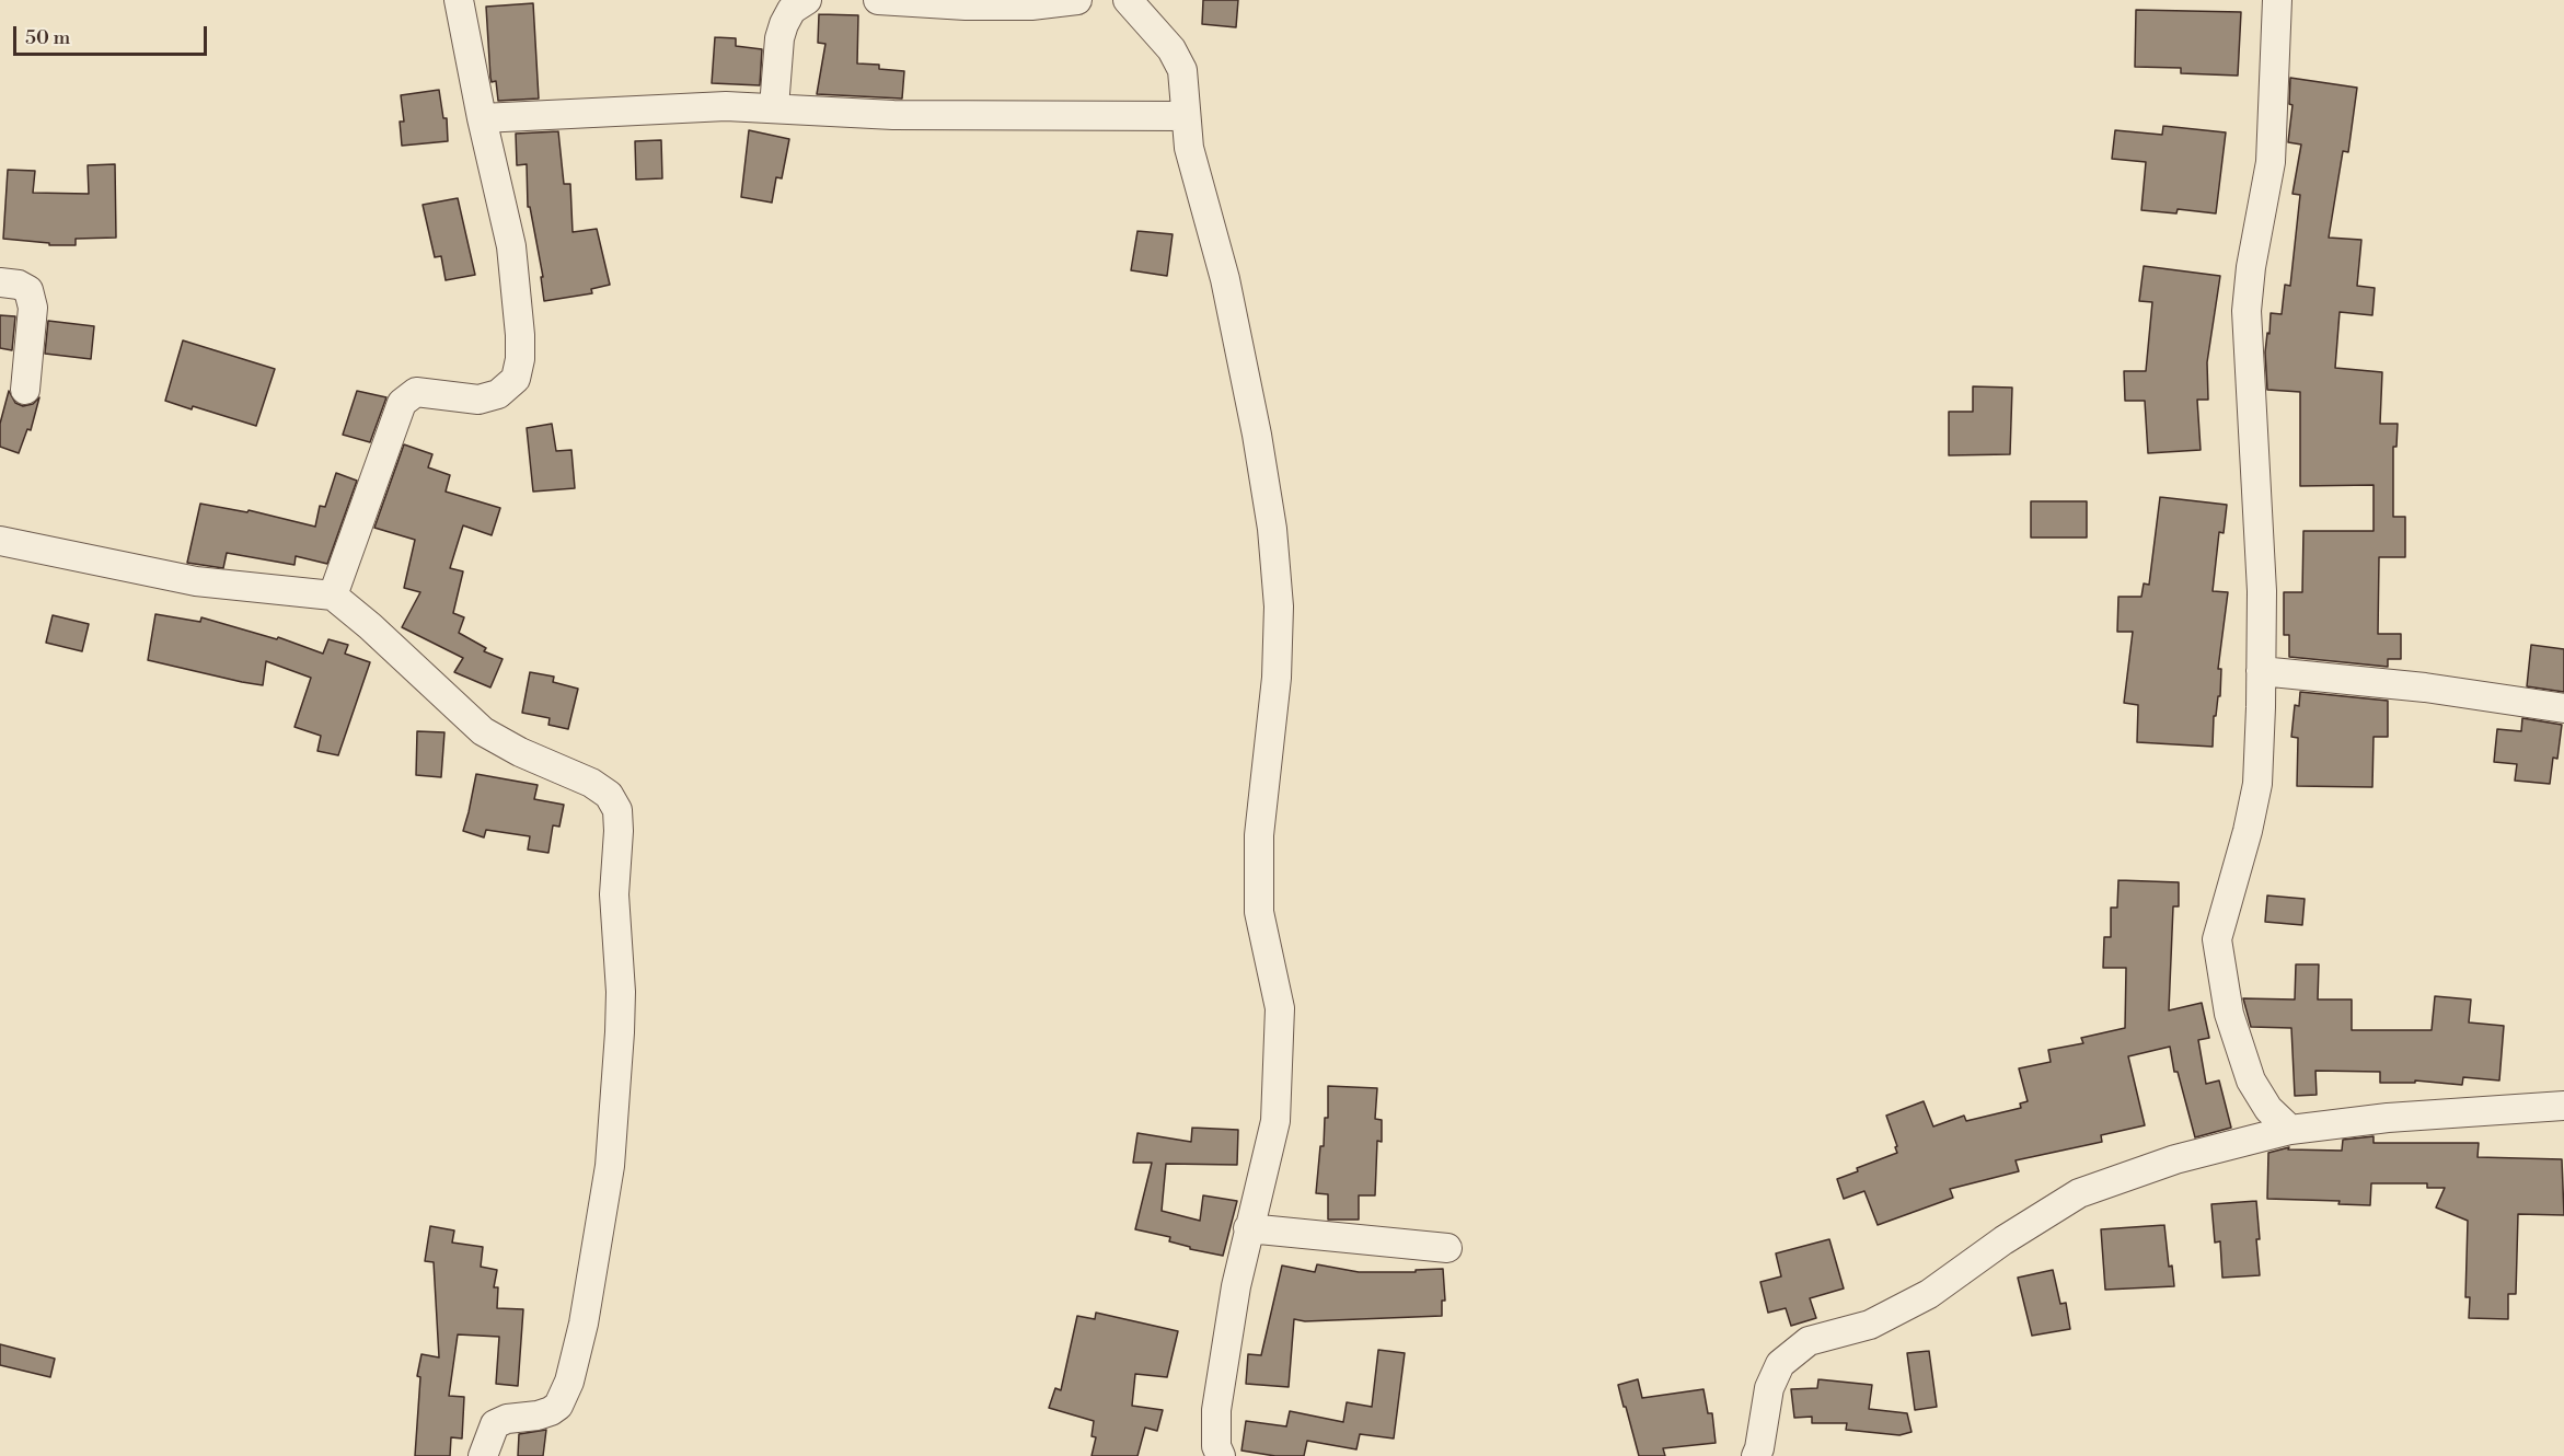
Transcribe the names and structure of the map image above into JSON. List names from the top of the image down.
{
  "scale_bar": "50 m"
}
